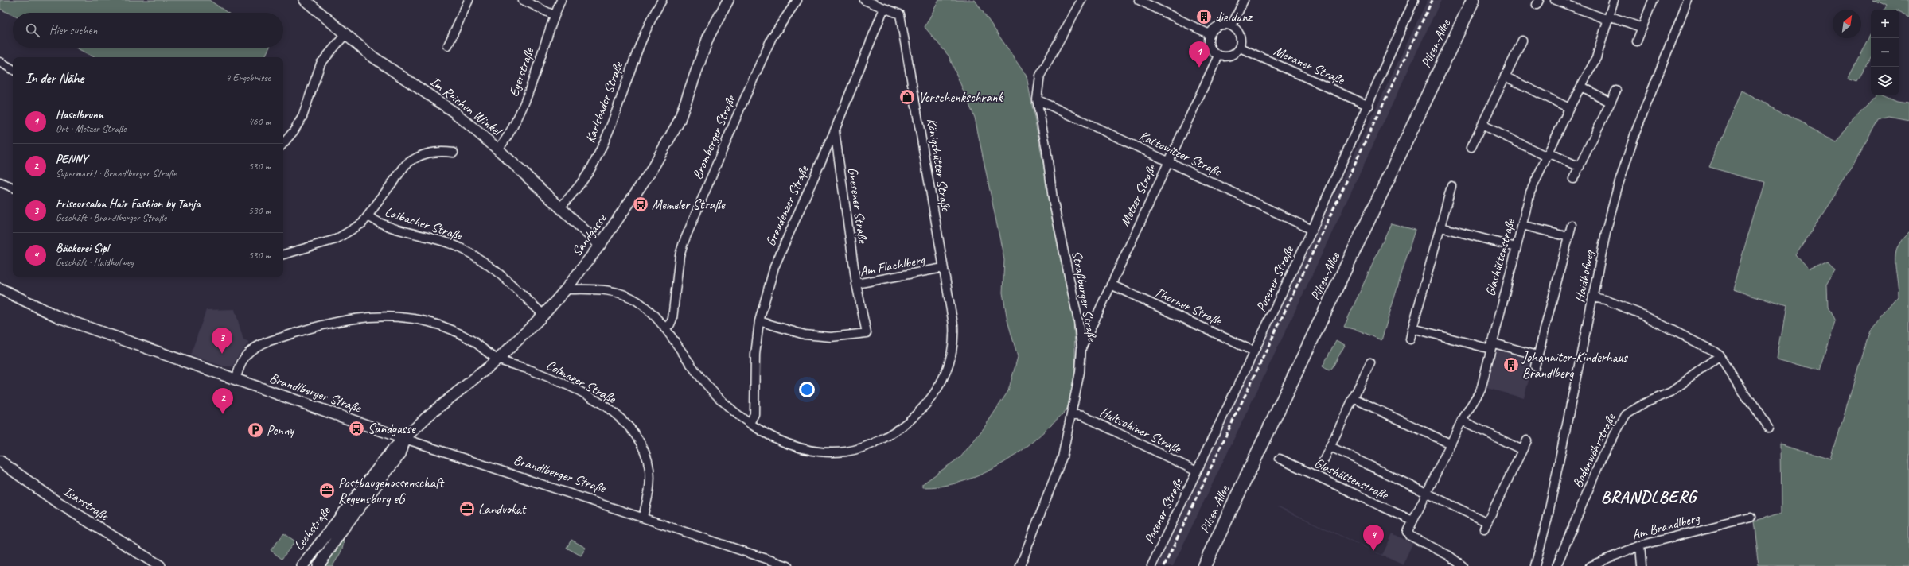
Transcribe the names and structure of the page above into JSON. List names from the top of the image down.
{
  "streets": {
    "main road": ["Pilsen-Allee"],
    "street": [
      "Meraner Straße",
      "Egerstraße",
      "Karlsbader Straße",
      "Im Reichen Winkel",
      "Bromberger Straße",
      "Kattowitzer Straße",
      "Königshütter Straße",
      "Metzer Straße",
      "Gnesener Straße",
      "Graudenzer Straße",
      "Laibacher Straße",
      "Sandgasse",
      "Glashüttenstraße",
      "Am Flachlberg",
      "Haidhofweg",
      "Posener Straße",
      "Straßburger Straße",
      "Thorner Straße",
      "Colmarer Straße",
      "Brandlberger Straße",
      "Hultschiner Straße",
      "Bodenwöhrstraße",
      "Isarstraße",
      "Am Brandlberg",
      "Lechstraße"
    ]
  },
  "crossings": [
    ["Meraner Straße", "Metzer Straße"],
    ["Meraner Straße", "Posener Straße"],
    ["Egerstraße", "Im Reichen Winkel"],
    ["Karlsbader Straße", "Im Reichen Winkel"],
    ["Im Reichen Winkel", "Sandgasse"],
    ["Kattowitzer Straße", "Metzer Straße"],
    ["Kattowitzer Straße", "Posener Straße"],
    ["Kattowitzer Straße", "Straßburger Straße"],
    ["Königshütter Straße", "Graudenzer Straße"],
    ["Königshütter Straße", "Am Flachlberg"],
    ["Metzer Straße", "Straßburger Straße"],
    ["Metzer Straße", "Thorner Straße"],
    ["Gnesener Straße", "Graudenzer Straße"],
    ["Gnesener Straße", "Am Flachlberg"],
    ["Graudenzer Straße", "Am Flachlberg"],
    ["Laibacher Straße", "Sandgasse"],
    ["Sandgasse", "Colmarer Straße"],
    ["Sandgasse", "Brandlberger Straße"],
    ["Sandgasse", "Lechstraße"],
    ["Posener Straße", "Thorner Straße"],
    ["Posener Straße", "Hultschiner Straße"],
    ["Straßburger Straße", "Hultschiner Straße"],
    ["Colmarer Straße", "Brandlberger Straße"],
    ["Brandlberger Straße", "Lechstraße"]
  ],
  "districts": ["BRANDLBERG"],
  "places": {
    "building": ["die danz", "Johanniter-Kinderhaus Brandlberg"],
    "shop": ["Verschenkschrank"],
    "bus stop": ["Memeler Straße", "Sandgasse"],
    "parking": ["Penny"],
    "office": ["Postbaugenossenschaft Regensburg eG", "Landvokat"]
  },
  "north": "top right",
  "page": {
    "map_buttons": ["+", "−"],
    "search": "Hier suchen",
    "pins": [
      "1",
      "3",
      "2",
      "4"
    ],
    "heading": ["In der Nähe", "4 Ergebnisse"],
    "list": [
      {
        "mark": "1",
        "name": "Haselbrunn",
        "note": "Ort · Metzer Straße",
        "value": "460 m"
      },
      {
        "mark": "2",
        "name": "PENNY",
        "note": "Supermarkt · Brandlberger Straße",
        "value": "530 m"
      },
      {
        "mark": "3",
        "name": "Friseursalon Hair Fashion by Tanja",
        "note": "Geschäft · Brandlberger Straße",
        "value": "530 m"
      },
      {
        "mark": "4",
        "name": "Bäckerei Sipl",
        "note": "Geschäft · Haidhofweg",
        "value": "530 m"
      }
    ]
  }
}
